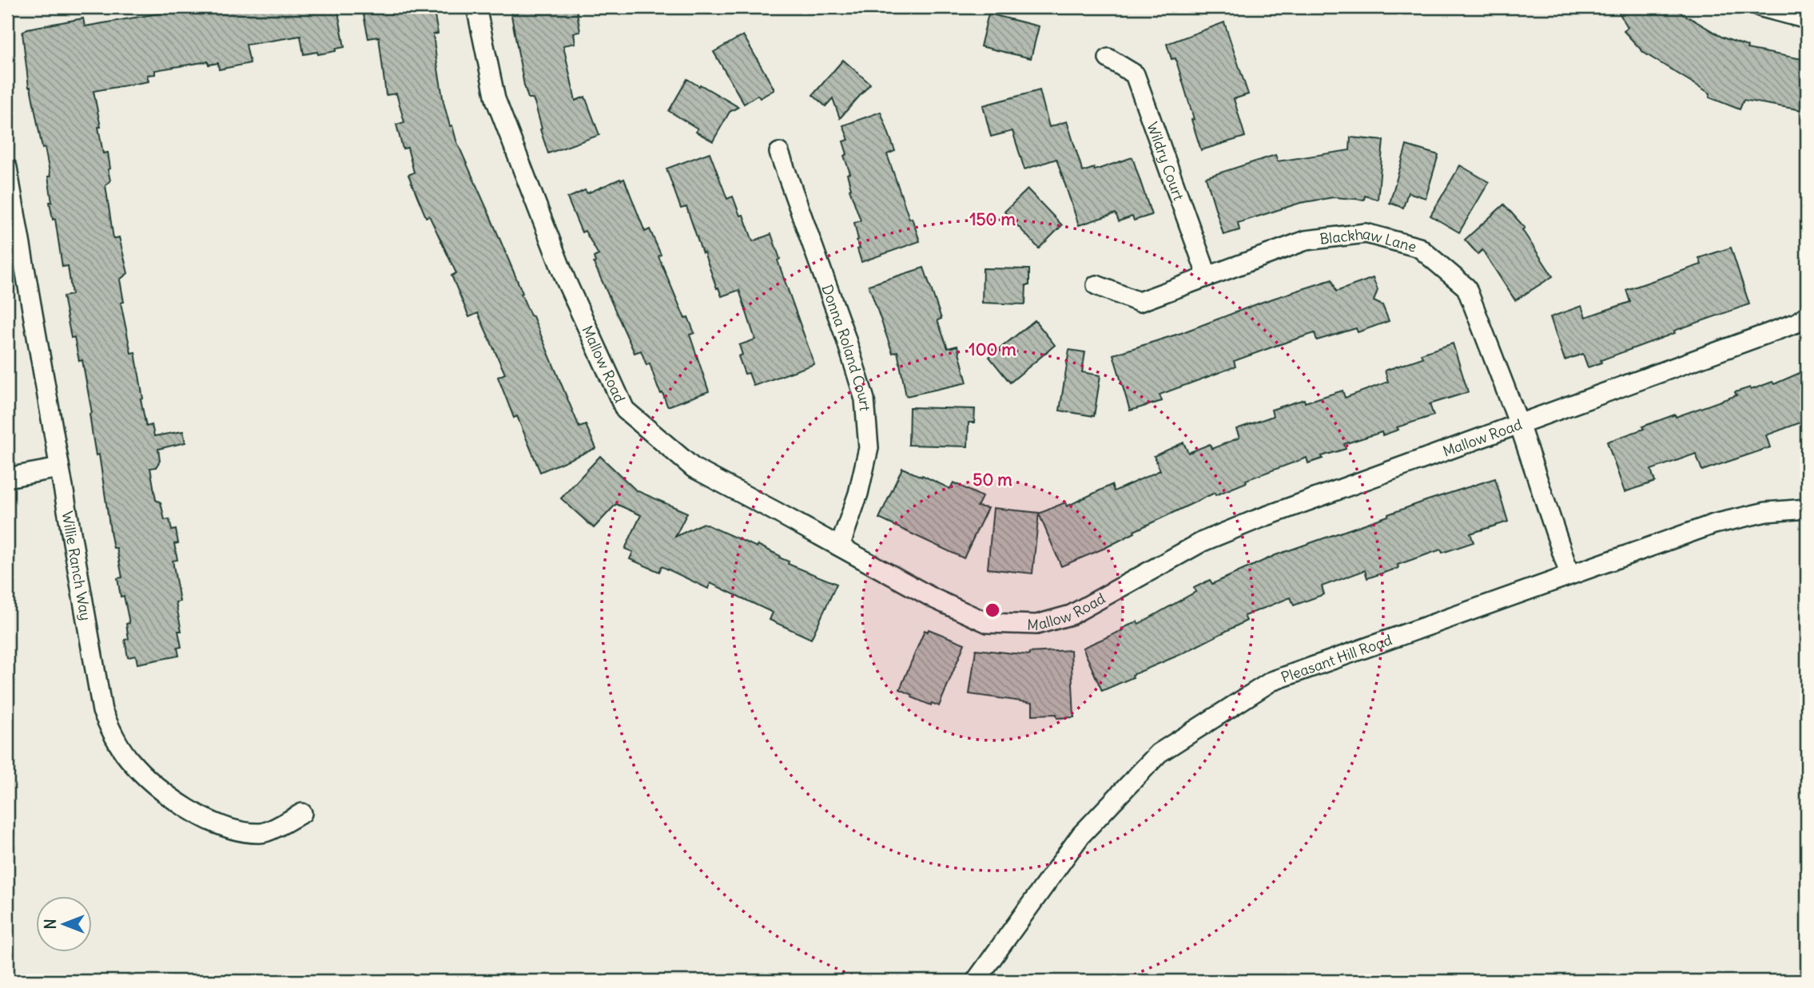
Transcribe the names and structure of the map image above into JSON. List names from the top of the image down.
{
  "streets": {
    "street": [
      "Wildry Court",
      "Blackhaw Lane",
      "Donna Roland Court",
      "Mallow Road",
      "Willie Ranch Way",
      "Pleasant Hill Road"
    ]
  },
  "crossings": [
    ["Wildry Court", "Blackhaw Lane"],
    ["Blackhaw Lane", "Mallow Road"],
    ["Blackhaw Lane", "Pleasant Hill Road"],
    ["Donna Roland Court", "Mallow Road"]
  ],
  "north": "left",
  "rings": ["150 m", "100 m", "50 m"]
}
